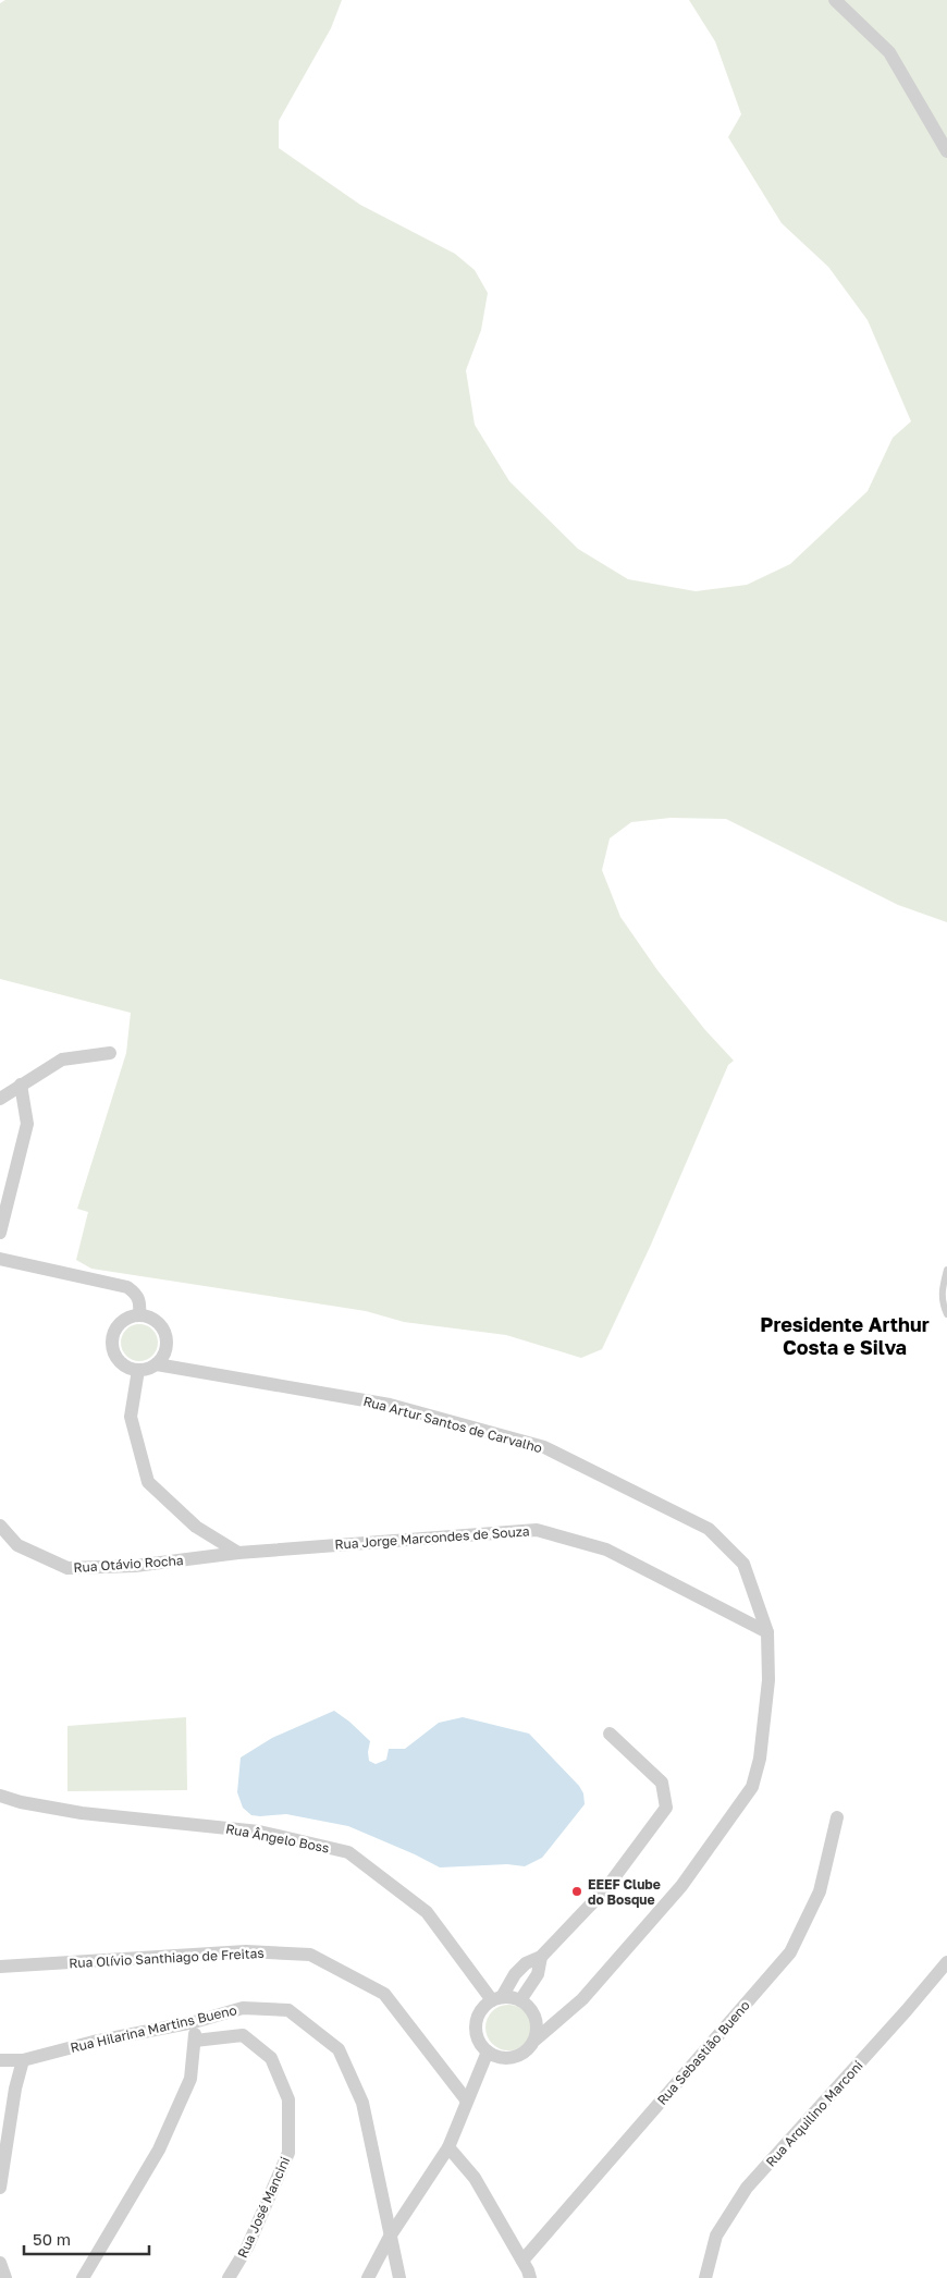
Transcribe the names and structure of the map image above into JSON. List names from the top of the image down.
{
  "streets": {
    "street": [
      "Rua Artur Santos de Carvalho",
      "Rua Jorge Marcondes de Souza",
      "Rua Otávio Rocha",
      "Rua Ângelo Boss",
      "Rua Olívio Santhiago de Freitas",
      "Rua Hilarina Martins Bueno",
      "Rua Sebastião Bueno",
      "Rua Arquilino Marconi",
      "Rua José Mancini"
    ]
  },
  "crossings": [
    ["Rua Artur Santos de Carvalho", "Rua Jorge Marcondes de Souza"],
    ["Rua Jorge Marcondes de Souza", "Rua Otávio Rocha"]
  ],
  "districts": ["Presidente Arthur Costa e Silva"],
  "places": ["EEEF Clube do Bosque"],
  "scale_bar": "50 m"
}
